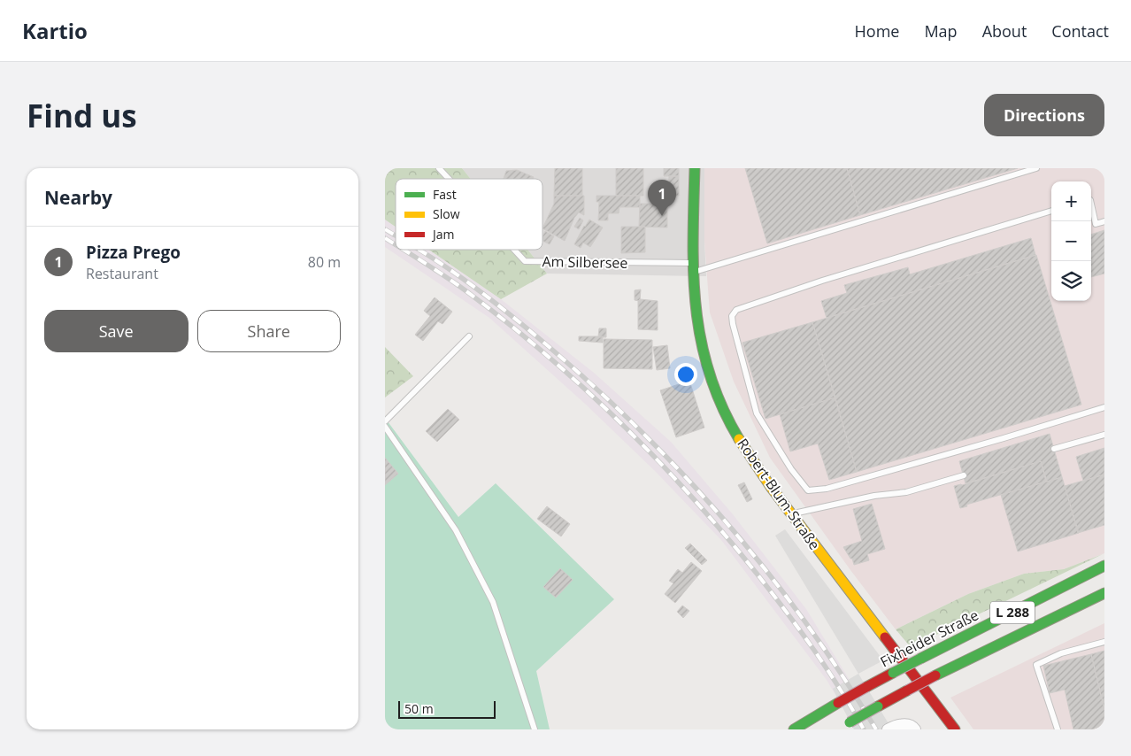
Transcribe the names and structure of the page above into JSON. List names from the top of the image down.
{
  "streets": {
    "main road": ["Robert-Blum-Straße", "L 288", "Fixheider Straße"],
    "lane": ["Am Silbersee"]
  },
  "crossings": [
    ["Am Silbersee", "Robert-Blum-Straße"]
  ],
  "legend": ["Fast", "Slow", "Jam"],
  "scale_bar": "50 m",
  "page": {
    "header": "Kartio",
    "nav": [
      "Home",
      "Map",
      "About",
      "Contact"
    ],
    "buttons": [
      "Directions",
      ["Save", "Share"]
    ],
    "title": "Find us",
    "heading": "Nearby",
    "pins": "1",
    "map_buttons": ["+", "−"],
    "list": [
      {
        "mark": "1",
        "name": "Pizza Prego",
        "note": "Restaurant",
        "value": "80 m"
      }
    ],
    "scale": "50 m"
  }
}
